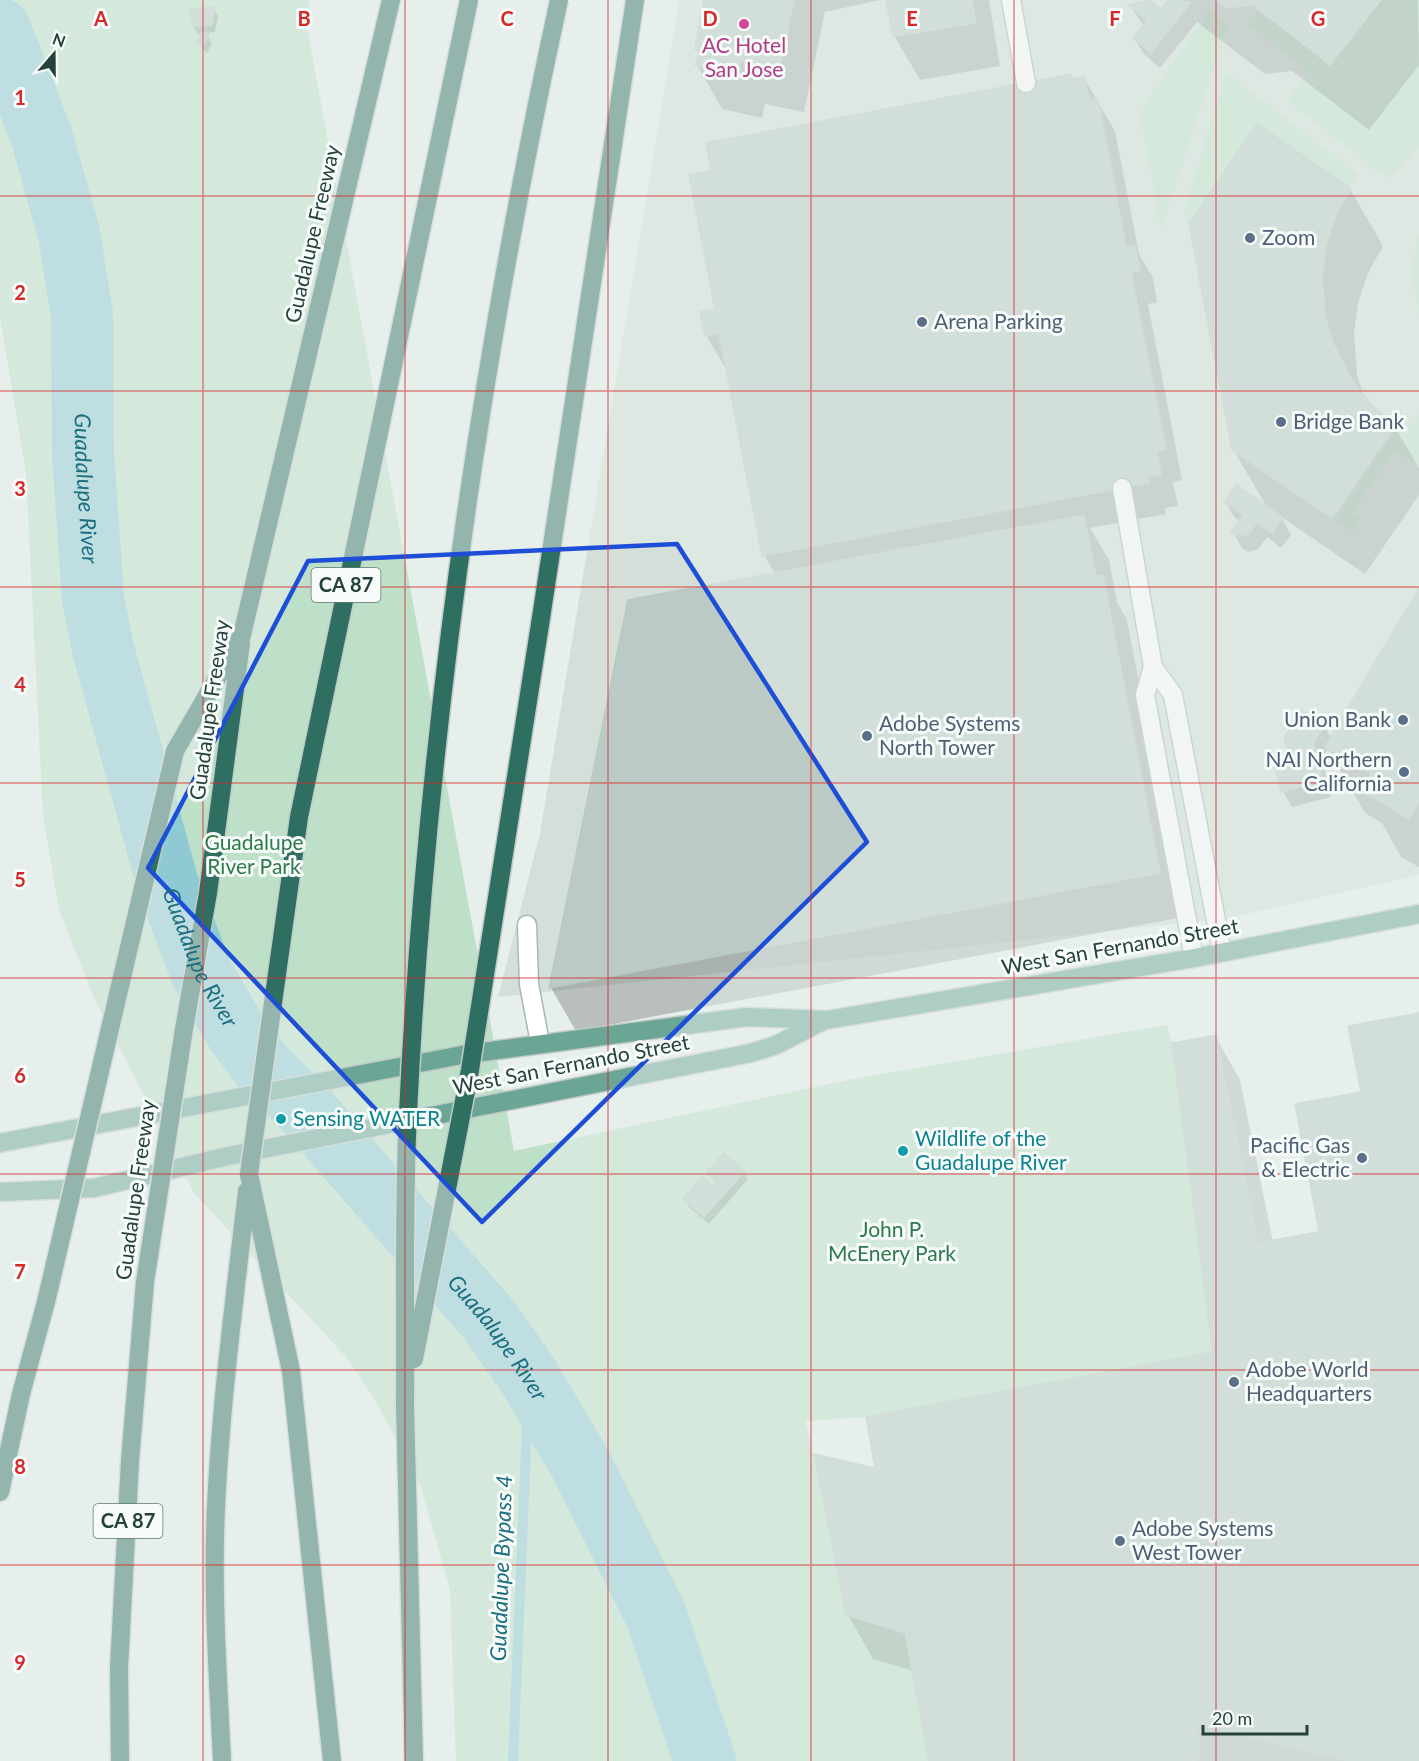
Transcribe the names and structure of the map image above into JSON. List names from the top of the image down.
{
  "streets": {
    "highway": ["Guadalupe Freeway", "CA 87"],
    "main road": ["West San Fernando Street"]
  },
  "water": ["Guadalupe River", "Guadalupe Bypass 4"],
  "parks": ["Guadalupe River Park", "John P. McEnery Park"],
  "places": [
    "AC Hotel San Jose",
    "Zoom",
    "Arena Parking",
    "Bridge Bank",
    "Union Bank",
    "Adobe Systems North Tower",
    "NAI Northern California",
    "Sensing WATER",
    "Wildlife of the Guadalupe River",
    "Pacific Gas & Electric",
    "Adobe World Headquarters",
    "Adobe Systems West Tower"
  ],
  "scale_bar": "20 m",
  "north": "top",
  "grid": {
    "columns": [
      "A",
      "B",
      "C",
      "D",
      "E",
      "F",
      "G"
    ],
    "rows": [
      "1",
      "2",
      "3",
      "4",
      "5",
      "6",
      "7",
      "8",
      "9"
    ]
  }
}
